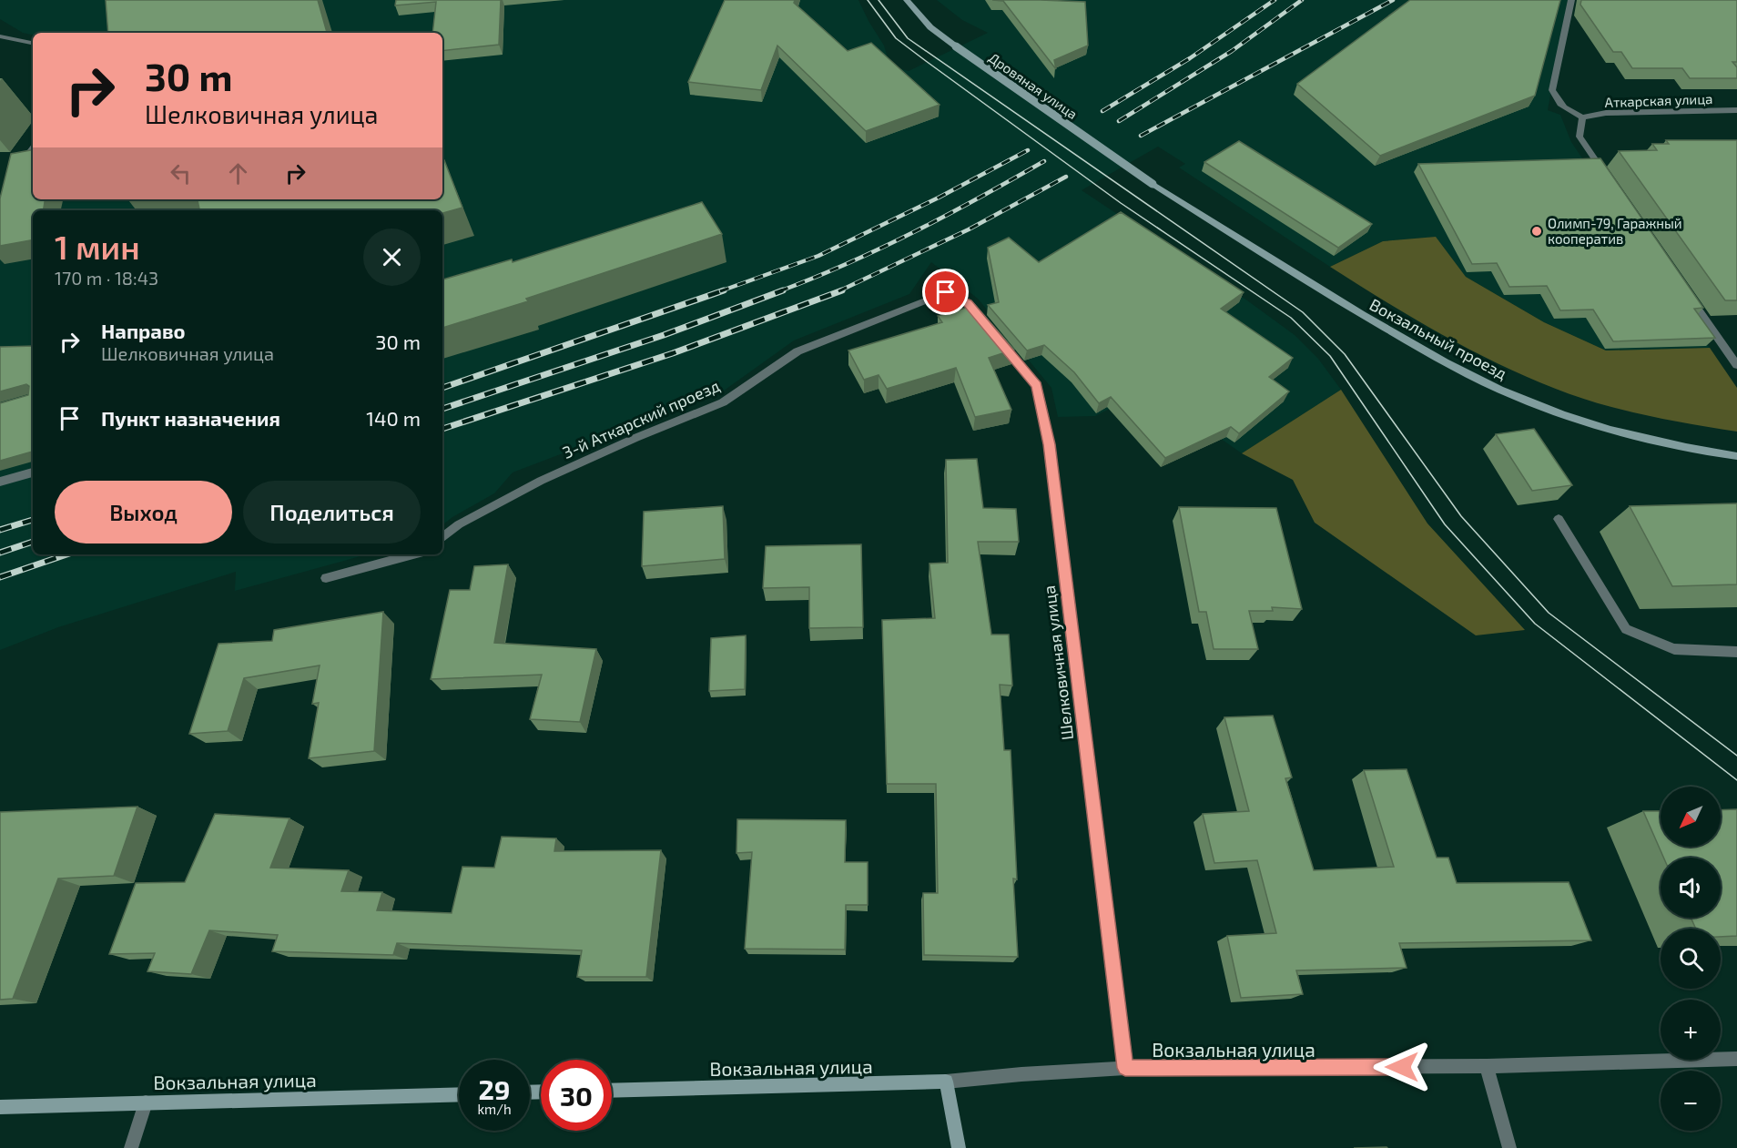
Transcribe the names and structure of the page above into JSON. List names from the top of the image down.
{
  "streets": {
    "main road": ["Дровяная улица", "Вокзальный проезд", "Вокзальная улица"],
    "street": ["Аткарская улица", "3-й Аткарский проезд", "Шелковичная улица"]
  },
  "crossings": [
    ["Дровяная улица", "Вокзальный проезд"],
    ["3-й Аткарский проезд", "Шелковичная улица"],
    ["Шелковичная улица", "Вокзальная улица"]
  ],
  "places": ["Олимп-79, Гаражный кооператив"],
  "north": "bottom left",
  "page": {
    "turn": ["30 m", "Шелковичная улица"],
    "heading": ["1 мин", "170 m · 18:43"],
    "list": [
      {
        "name": "Направо",
        "note": "Шелковичная улица",
        "value": "30 m"
      },
      {
        "name": "Пункт назначения",
        "value": "140 m"
      }
    ],
    "buttons": ["Выход", "Поделиться"],
    "map_buttons": ["+", "−"],
    "speed": "29 km/h",
    "limit": "30"
  }
}
